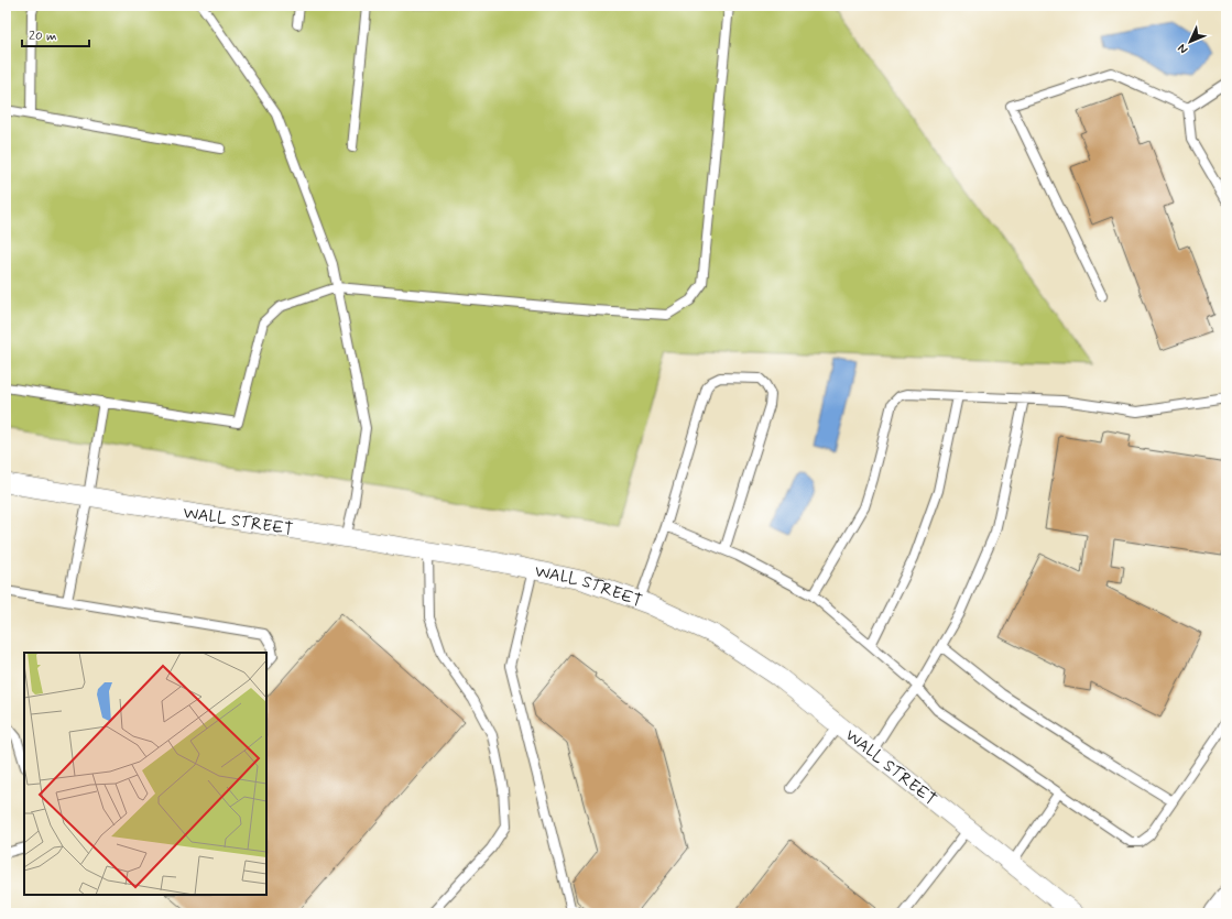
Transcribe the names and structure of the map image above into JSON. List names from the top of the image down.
{
  "streets": {
    "street": ["WALL STREET"]
  },
  "scale_bar": "20 m",
  "north": "bottom left"
}
